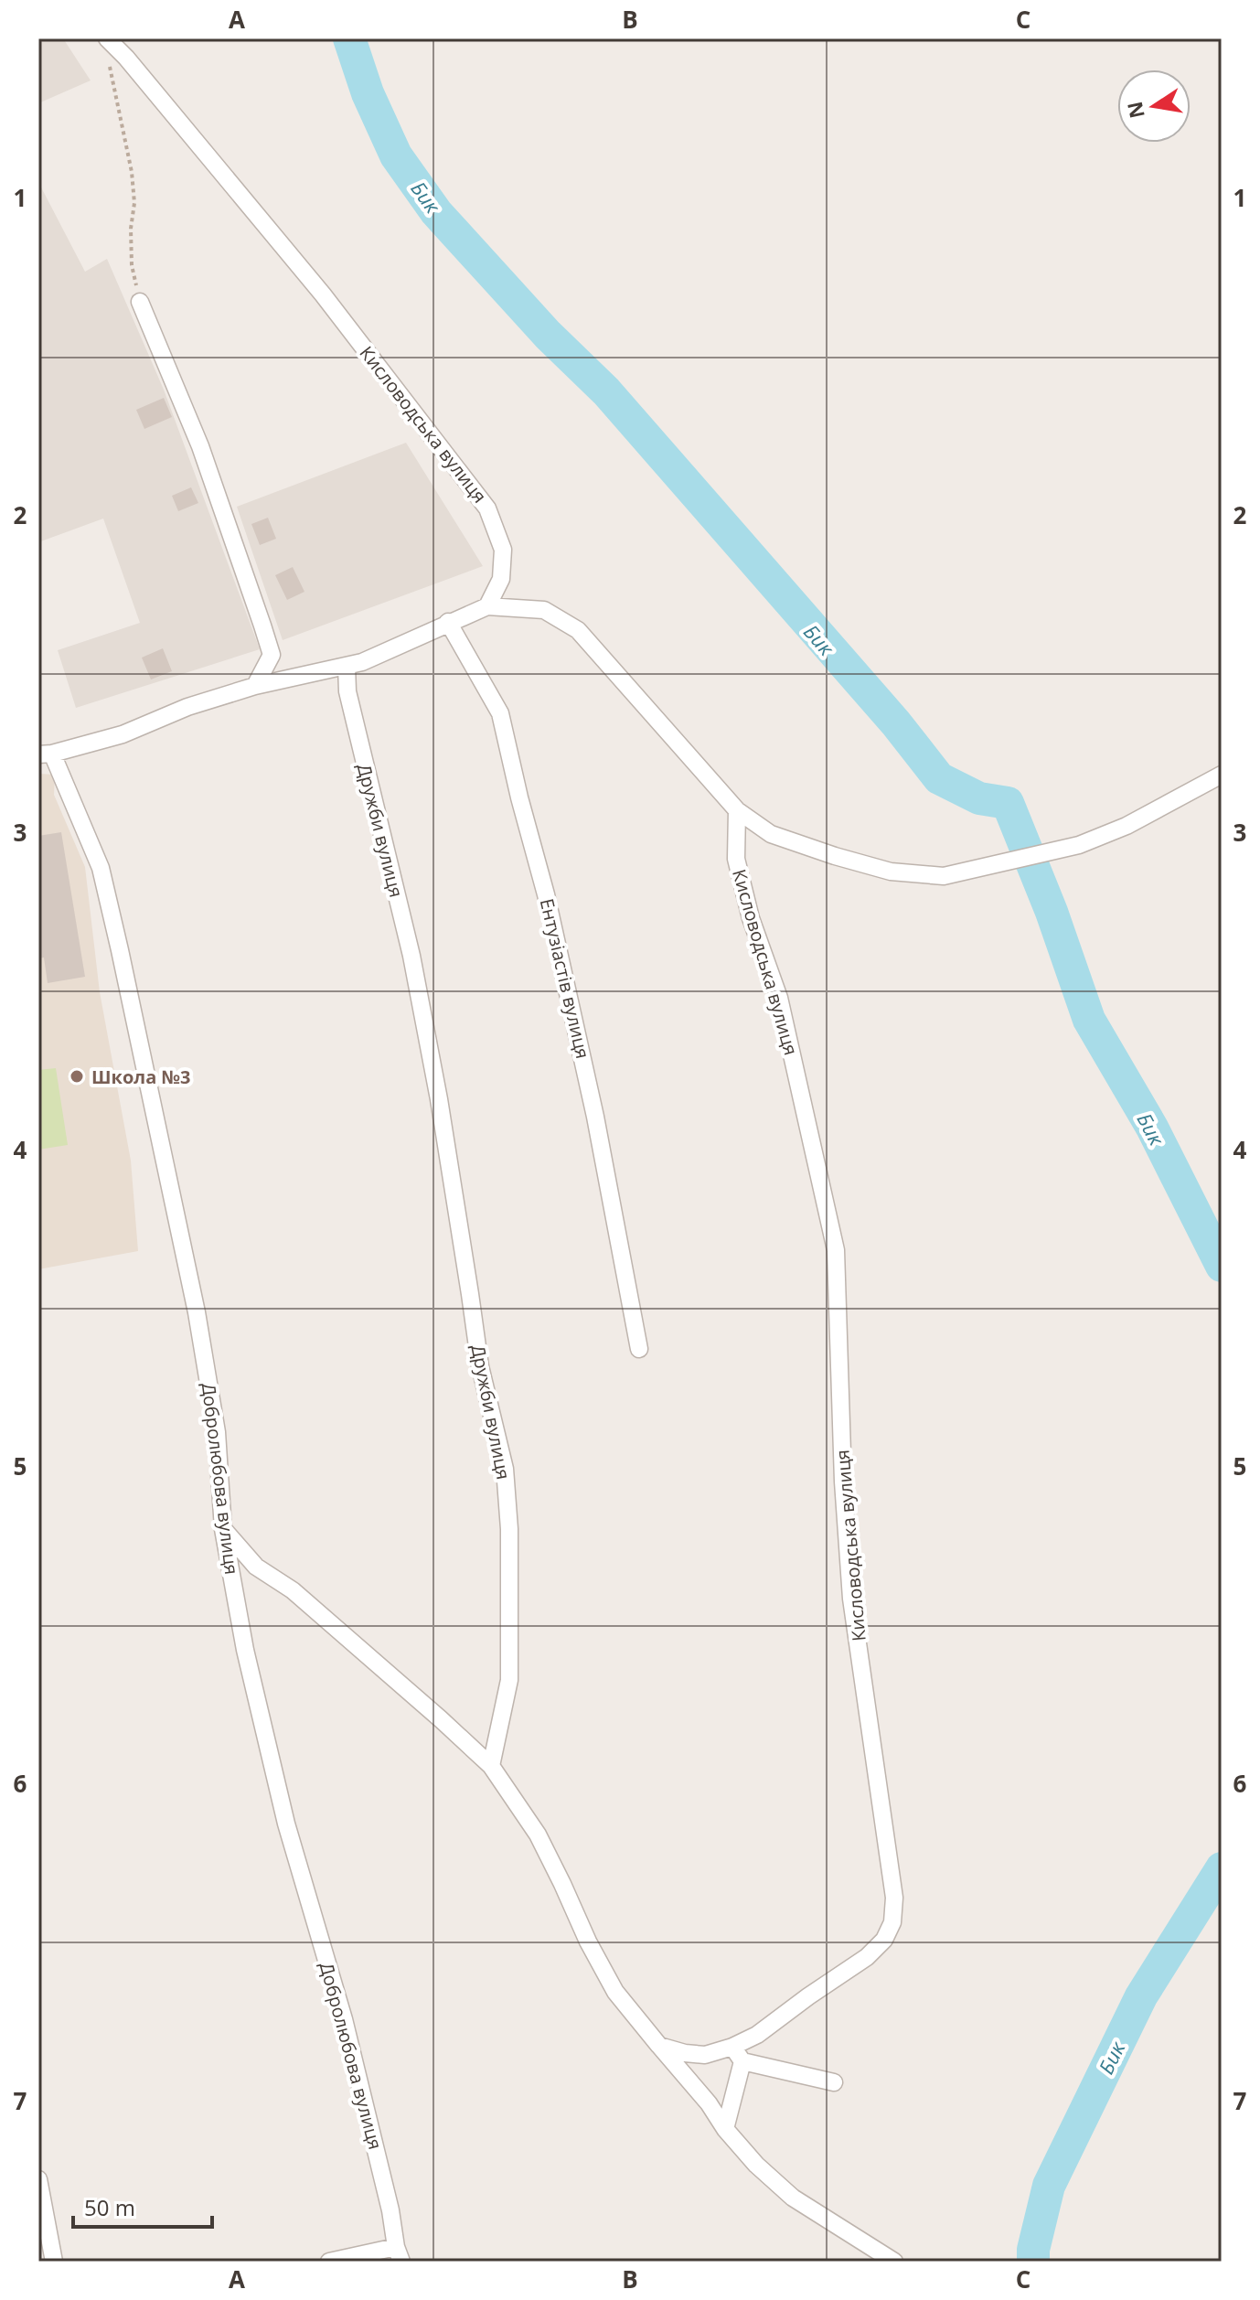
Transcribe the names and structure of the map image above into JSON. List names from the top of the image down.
{
  "streets": {
    "street": [
      "Кисловодська вулиця",
      "Дружби вулиця",
      "Ентузіастів вулиця",
      "Добролюбова вулиця"
    ]
  },
  "water": ["Бик"],
  "places": ["Школа №3"],
  "scale_bar": "50 m",
  "north": "left",
  "grid": {
    "columns": ["A", "B", "C"],
    "rows": [
      "1",
      "2",
      "3",
      "4",
      "5",
      "6",
      "7"
    ]
  }
}
